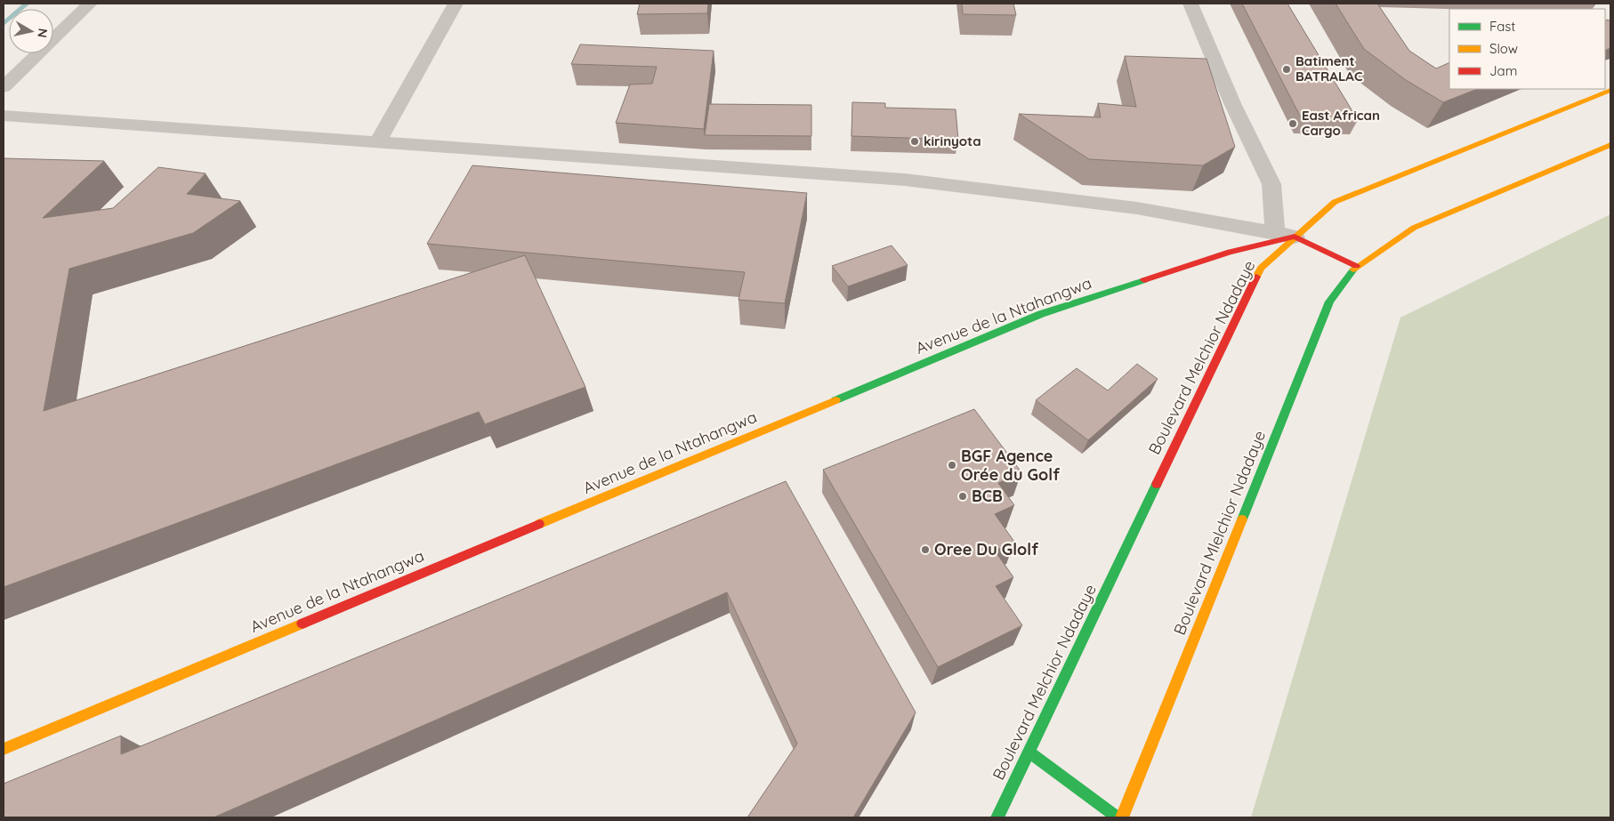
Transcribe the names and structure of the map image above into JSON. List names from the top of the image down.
{
  "streets": {
    "main road": ["Avenue de la Ntahangwa", "Boulevard Melchior Ndadaye", "Boulevard Mlelchior Ndadaye"]
  },
  "crossings": [
    ["Avenue de la Ntahangwa", "Boulevard Melchior Ndadaye"]
  ],
  "places": [
    "Batiment BATRALAC",
    "East African Cargo",
    "kirinyota",
    "BGF Agence Orée du Golf",
    "BCB",
    "Oree Du Glolf"
  ],
  "legend": ["Fast", "Slow", "Jam"],
  "north": "right"
}
